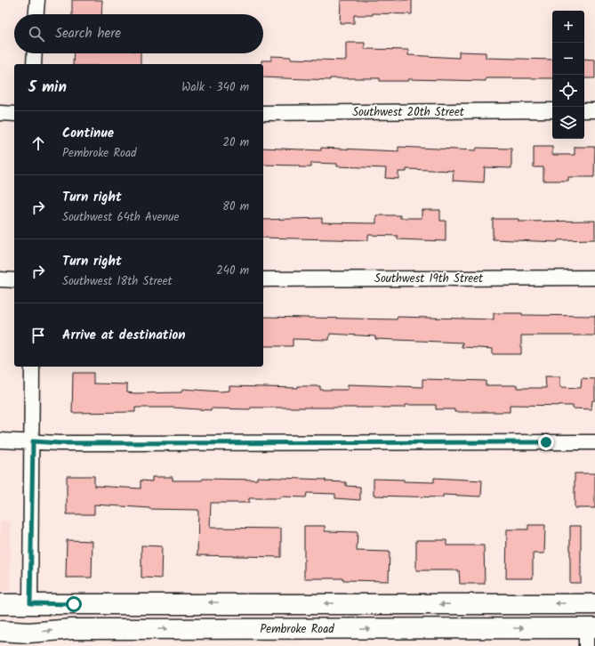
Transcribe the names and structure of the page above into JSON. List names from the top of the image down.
{
  "streets": {
    "main road": ["Pembroke Road"],
    "street": ["Southwest 20th Street", "Southwest 19th Street"]
  },
  "page": {
    "map_buttons": ["+", "−"],
    "search": "Search here",
    "heading": ["5 min", "Walk · 340 m"],
    "list": [
      ["Continue", "Pembroke Road", "20 m"],
      ["Turn right", "Southwest 64th Avenue", "80 m"],
      ["Turn right", "Southwest 18th Street", "240 m"],
      "Arrive at destination"
    ]
  }
}
